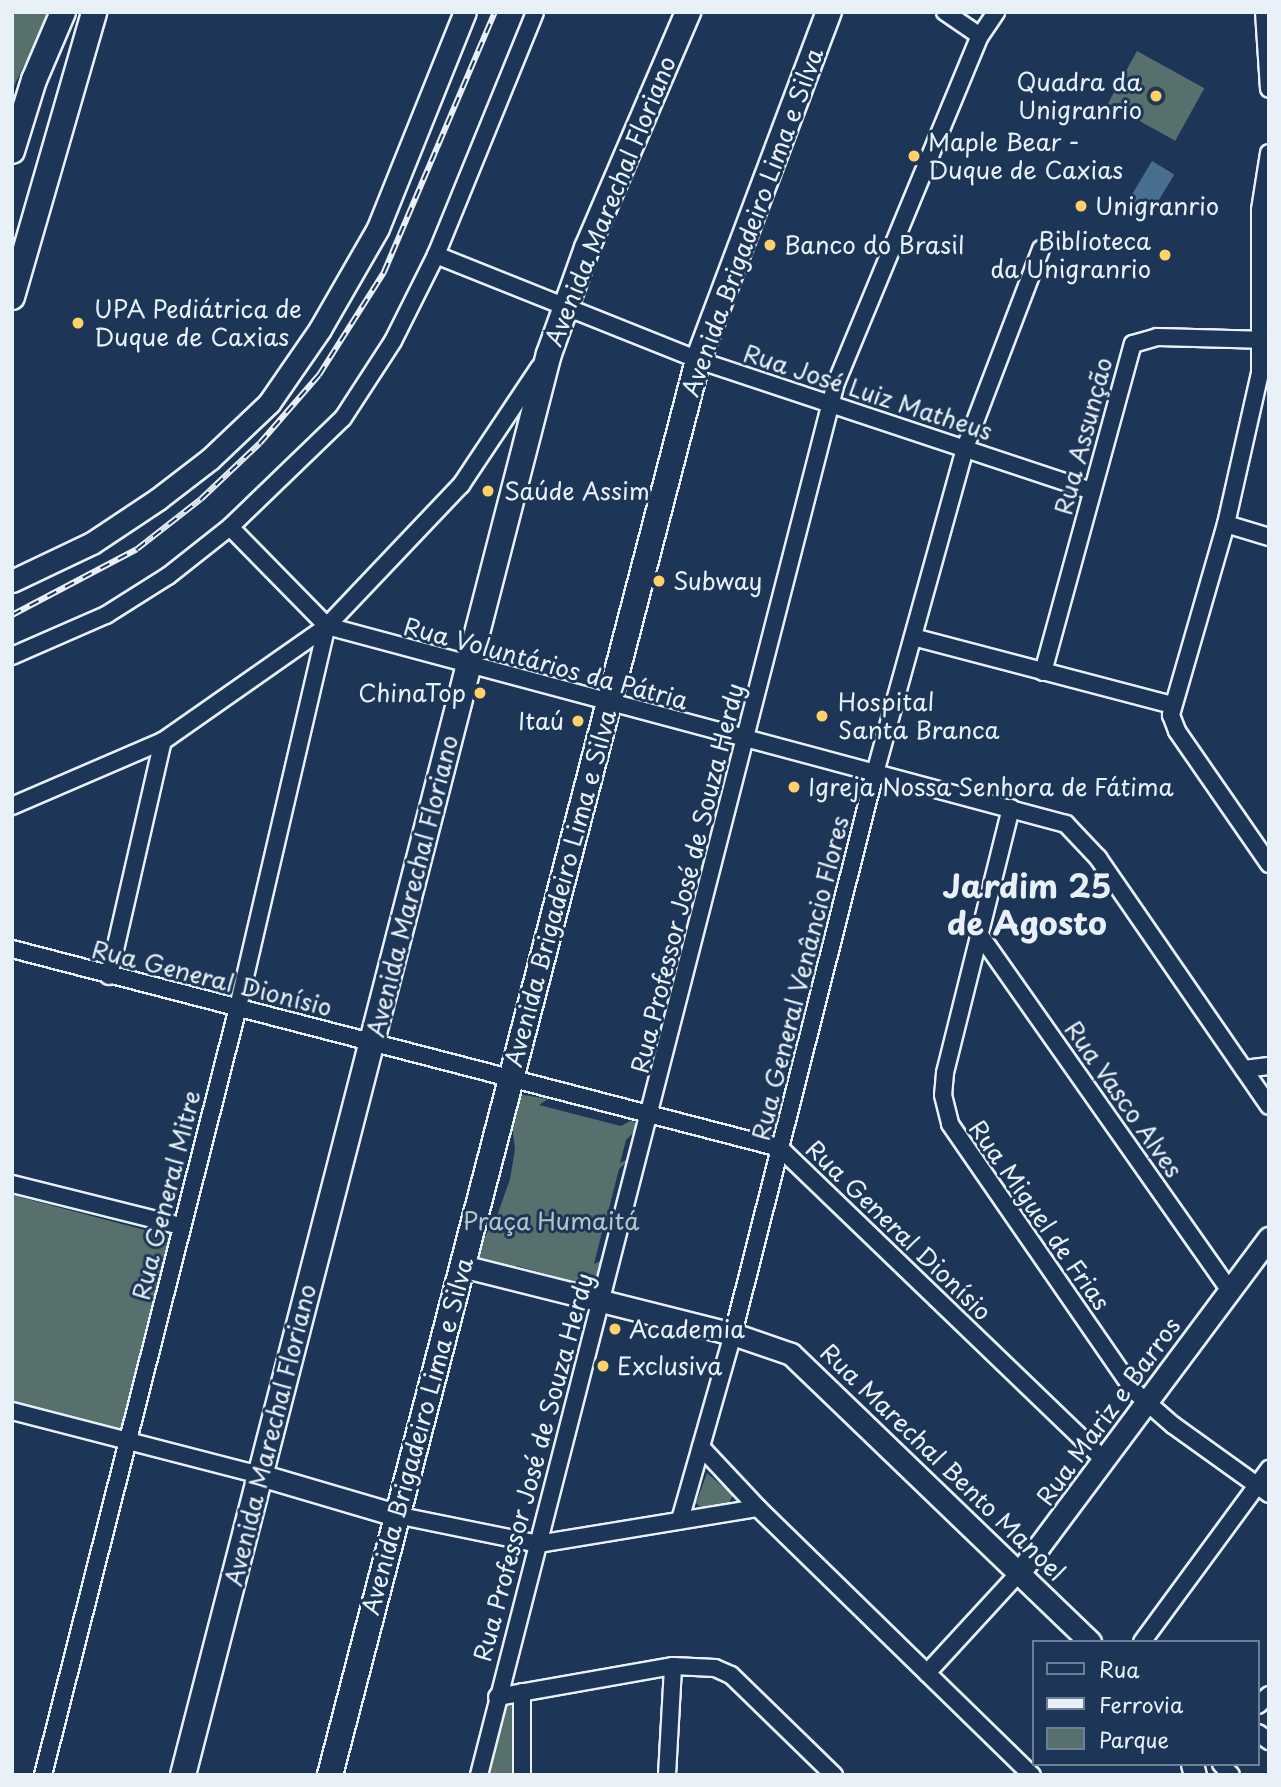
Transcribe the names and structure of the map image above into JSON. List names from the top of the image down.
{
  "streets": {
    "main road": [
      "Avenida Marechal Floriano",
      "Avenida Brigadeiro Lima e Silva",
      "Rua Mariz e Barros",
      "Rua Marechal Bento Manoel"
    ],
    "street": [
      "Rua José Luiz Matheus",
      "Rua Assunção",
      "Rua Voluntários da Pátria",
      "Rua Professor José de Souza Herdy",
      "Rua General Dionísio",
      "Rua General Venâncio Flores",
      "Rua Vasco Alves",
      "Rua General Mitre",
      "Rua Miguel de Frias"
    ]
  },
  "crossings": [
    ["Avenida Marechal Floriano", "Rua José Luiz Matheus"],
    ["Avenida Marechal Floriano", "Rua Voluntários da Pátria"],
    ["Avenida Marechal Floriano", "Rua General Dionísio"],
    ["Avenida Brigadeiro Lima e Silva", "Rua José Luiz Matheus"],
    ["Avenida Brigadeiro Lima e Silva", "Rua Voluntários da Pátria"],
    ["Avenida Brigadeiro Lima e Silva", "Rua General Dionísio"],
    ["Avenida Brigadeiro Lima e Silva", "Rua Marechal Bento Manoel"],
    ["Rua José Luiz Matheus", "Rua Assunção"],
    ["Rua José Luiz Matheus", "Rua Professor José de Souza Herdy"],
    ["Rua José Luiz Matheus", "Rua General Venâncio Flores"],
    ["Rua Voluntários da Pátria", "Rua Professor José de Souza Herdy"],
    ["Rua Voluntários da Pátria", "Rua General Venâncio Flores"],
    ["Rua Voluntários da Pátria", "Rua General Mitre"],
    ["Rua Voluntários da Pátria", "Rua Miguel de Frias"],
    ["Rua Professor José de Souza Herdy", "Rua General Dionísio"],
    ["Rua Professor José de Souza Herdy", "Rua Marechal Bento Manoel"],
    ["Rua General Dionísio", "Rua General Venâncio Flores"],
    ["Rua General Dionísio", "Rua General Mitre"],
    ["Rua General Dionísio", "Rua Mariz e Barros"],
    ["Rua General Venâncio Flores", "Rua Marechal Bento Manoel"],
    ["Rua Vasco Alves", "Rua Miguel de Frias"],
    ["Rua Vasco Alves", "Rua Mariz e Barros"],
    ["Rua Miguel de Frias", "Rua Mariz e Barros"],
    ["Rua Mariz e Barros", "Rua Marechal Bento Manoel"]
  ],
  "districts": ["Jardim 25 de Agosto"],
  "parks": ["Praça Humaitá"],
  "places": [
    "Quadra da Unigranrio",
    "Maple Bear - Duque de Caxias",
    "Unigranrio",
    "Banco do Brasil",
    "Biblioteca da Unigranrio",
    "UPA Pediátrica de Duque de Caxias",
    "Saúde Assim",
    "Subway",
    "ChinaTop",
    "Hospital Santa Branca",
    "Itaú",
    "Igreja Nossa Senhora de Fátima",
    "Academia",
    "Exclusiva"
  ],
  "legend": ["Rua", "Ferrovia", "Parque"]
}
